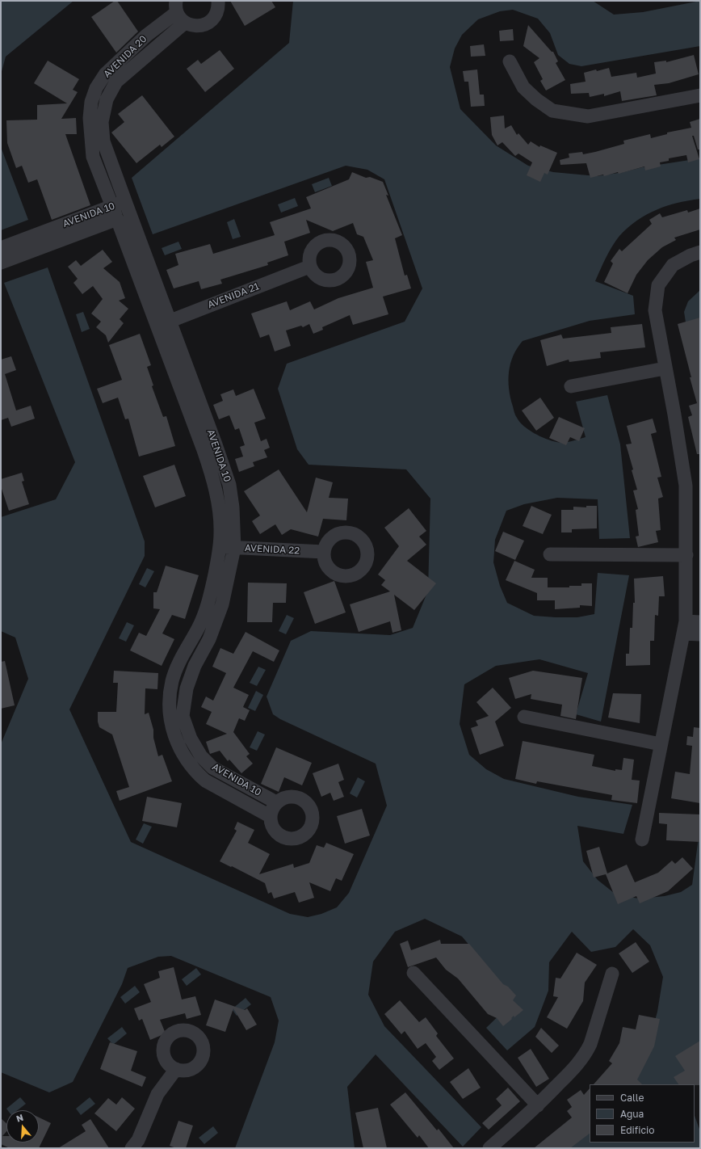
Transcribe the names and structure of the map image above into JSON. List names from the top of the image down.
{
  "streets": {
    "street": [
      "AVENIDA 20",
      "AVENIDA 10",
      "AVENIDA 21",
      "AVENIDA 22"
    ]
  },
  "crossings": [
    ["AVENIDA 20", "AVENIDA 10"],
    ["AVENIDA 10", "AVENIDA 21"],
    ["AVENIDA 10", "AVENIDA 22"]
  ],
  "legend": ["Calle", "Agua", "Edificio"],
  "north": "top"
}
